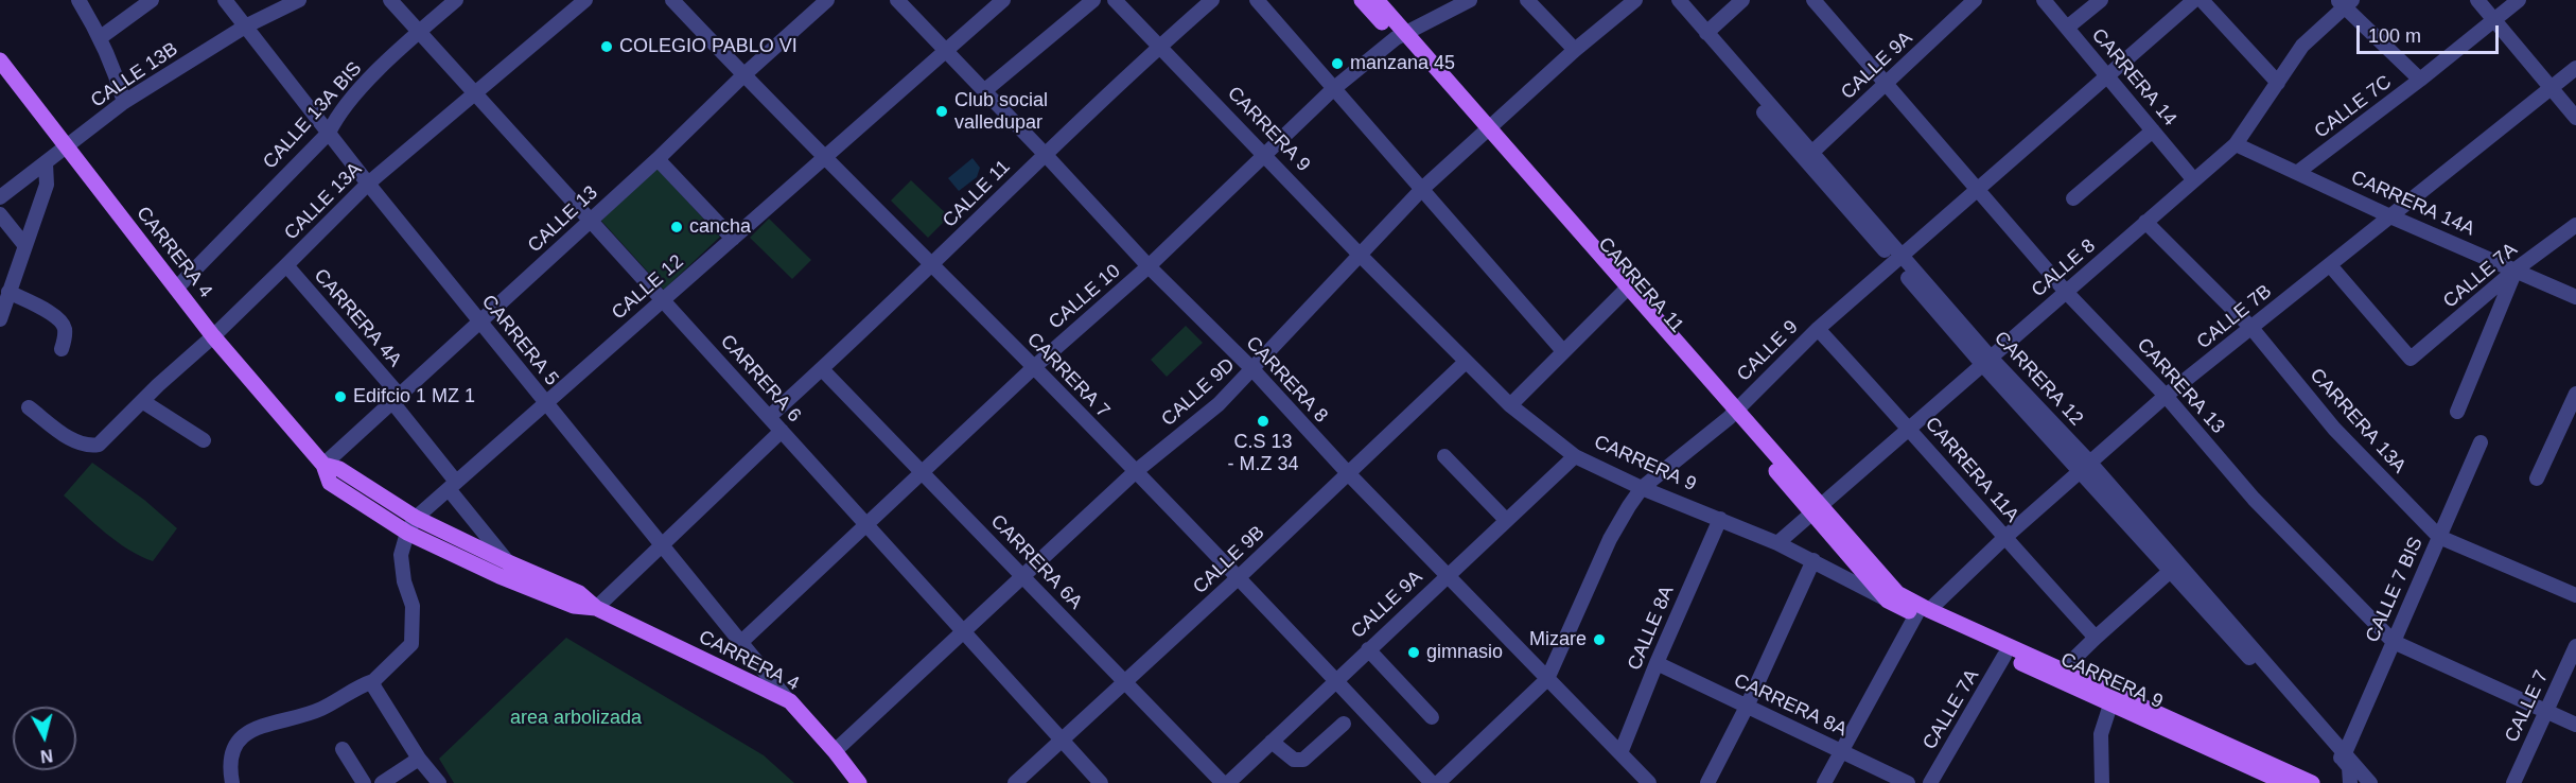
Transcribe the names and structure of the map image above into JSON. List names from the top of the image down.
{
  "streets": {
    "main road": ["CARRERA 9", "CARRERA 4", "CARRERA 11"],
    "street": [
      "CALLE 9A",
      "CALLE 13B",
      "CARRERA 14",
      "CALLE 7C",
      "CALLE 13A BIS",
      "CALLE 11",
      "CALLE 13A",
      "CARRERA 14A",
      "CALLE 13",
      "CALLE 8",
      "CALLE 7A",
      "CALLE 12",
      "CALLE 10",
      "CALLE 7B",
      "CARRERA 4A",
      "CARRERA 5",
      "CALLE 9",
      "CARRERA 7",
      "CARRERA 6",
      "CARRERA 12",
      "CARRERA 8",
      "CARRERA 13",
      "CALLE 9D",
      "CARRERA 13A",
      "CARRERA 11A",
      "CALLE 9B",
      "CARRERA 6A",
      "CALLE 7 BIS",
      "CALLE 8A",
      "CARRERA 8A",
      "CALLE 7"
    ]
  },
  "crossings": [
    ["CALLE 9A", "CARRERA 9"],
    ["CALLE 9A", "CARRERA 7"],
    ["CALLE 9A", "CARRERA 12"],
    ["CALLE 9A", "CARRERA 8"],
    ["CALLE 9A", "CARRERA 13"],
    ["CALLE 13B", "CARRERA 4"],
    ["CALLE 13B", "CARRERA 5"],
    ["CARRERA 14", "CALLE 8"],
    ["CARRERA 14", "CALLE 9"],
    ["CALLE 7C", "CARRERA 14A"],
    ["CALLE 13A BIS", "CARRERA 4"],
    ["CALLE 13A BIS", "CARRERA 5"],
    ["CALLE 13A BIS", "CARRERA 6"],
    ["CARRERA 9", "CALLE 11"],
    ["CARRERA 9", "CALLE 8"],
    ["CARRERA 9", "CALLE 7A"],
    ["CARRERA 9", "CARRERA 11"],
    ["CARRERA 9", "CALLE 10"],
    ["CARRERA 9", "CALLE 7B"],
    ["CARRERA 9", "CALLE 9"],
    ["CARRERA 9", "CALLE 9D"],
    ["CARRERA 9", "CALLE 9B"],
    ["CARRERA 9", "CALLE 8A"],
    ["CALLE 11", "CARRERA 7"],
    ["CALLE 11", "CARRERA 6"],
    ["CALLE 11", "CARRERA 8"],
    ["CALLE 11", "CARRERA 6A"],
    ["CALLE 13A", "CARRERA 4"],
    ["CALLE 13A", "CARRERA 4A"],
    ["CALLE 13A", "CARRERA 5"],
    ["CALLE 13A", "CARRERA 6"],
    ["CARRERA 14A", "CALLE 8"],
    ["CARRERA 14A", "CALLE 7A"],
    ["CARRERA 14A", "CALLE 7B"],
    ["CALLE 13", "CARRERA 4"],
    ["CALLE 13", "CARRERA 4A"],
    ["CALLE 13", "CARRERA 5"],
    ["CALLE 13", "CARRERA 7"],
    ["CALLE 13", "CARRERA 6"],
    ["CARRERA 4", "CALLE 12"],
    ["CARRERA 4", "CARRERA 4A"],
    ["CARRERA 4", "CARRERA 5"],
    ["CARRERA 4", "CALLE 9D"],
    ["CALLE 8", "CARRERA 11"],
    ["CALLE 8", "CARRERA 12"],
    ["CALLE 8", "CARRERA 13"],
    ["CALLE 8", "CARRERA 13A"],
    ["CALLE 8", "CARRERA 11A"],
    ["CALLE 7A", "CALLE 7B"],
    ["CARRERA 11", "CALLE 10"],
    ["CARRERA 11", "CALLE 9"],
    ["CARRERA 11", "CALLE 9D"],
    ["CALLE 12", "CARRERA 4A"],
    ["CALLE 12", "CARRERA 5"],
    ["CALLE 12", "CARRERA 7"],
    ["CALLE 12", "CARRERA 6"],
    ["CALLE 12", "CARRERA 8"],
    ["CALLE 10", "CARRERA 5"],
    ["CALLE 10", "CARRERA 7"],
    ["CALLE 10", "CARRERA 6"],
    ["CALLE 10", "CARRERA 8"],
    ["CALLE 10", "CARRERA 6A"],
    ["CALLE 7B", "CARRERA 12"],
    ["CALLE 7B", "CARRERA 13"],
    ["CALLE 7B", "CARRERA 13A"],
    ["CALLE 7B", "CARRERA 11A"],
    ["CALLE 7B", "CARRERA 8A"],
    ["CALLE 9", "CARRERA 12"],
    ["CALLE 9", "CARRERA 8"],
    ["CALLE 9", "CARRERA 13"],
    ["CALLE 9", "CARRERA 11A"],
    ["CARRERA 7", "CALLE 9D"],
    ["CARRERA 7", "CALLE 9B"],
    ["CARRERA 6", "CALLE 9D"],
    ["CARRERA 6", "CALLE 9B"],
    ["CARRERA 12", "CALLE 7 BIS"],
    ["CARRERA 8", "CALLE 9D"],
    ["CARRERA 8", "CALLE 9B"],
    ["CARRERA 8", "CALLE 8A"],
    ["CARRERA 13", "CALLE 7 BIS"],
    ["CARRERA 13", "CALLE 7"],
    ["CALLE 9D", "CARRERA 6A"],
    ["CARRERA 13A", "CALLE 7 BIS"],
    ["CALLE 9B", "CARRERA 6A"],
    ["CALLE 8A", "CARRERA 8A"]
  ],
  "parks": ["area arbolizada"],
  "places": [
    "COLEGIO PABLO VI",
    "manzana 45",
    "Club social valledupar",
    "cancha",
    "Edifcio 1 MZ 1",
    "C.S 13 - M.Z 34",
    "Mizare",
    "gimnasio"
  ],
  "scale_bar": "100 m",
  "north": "bottom"
}
